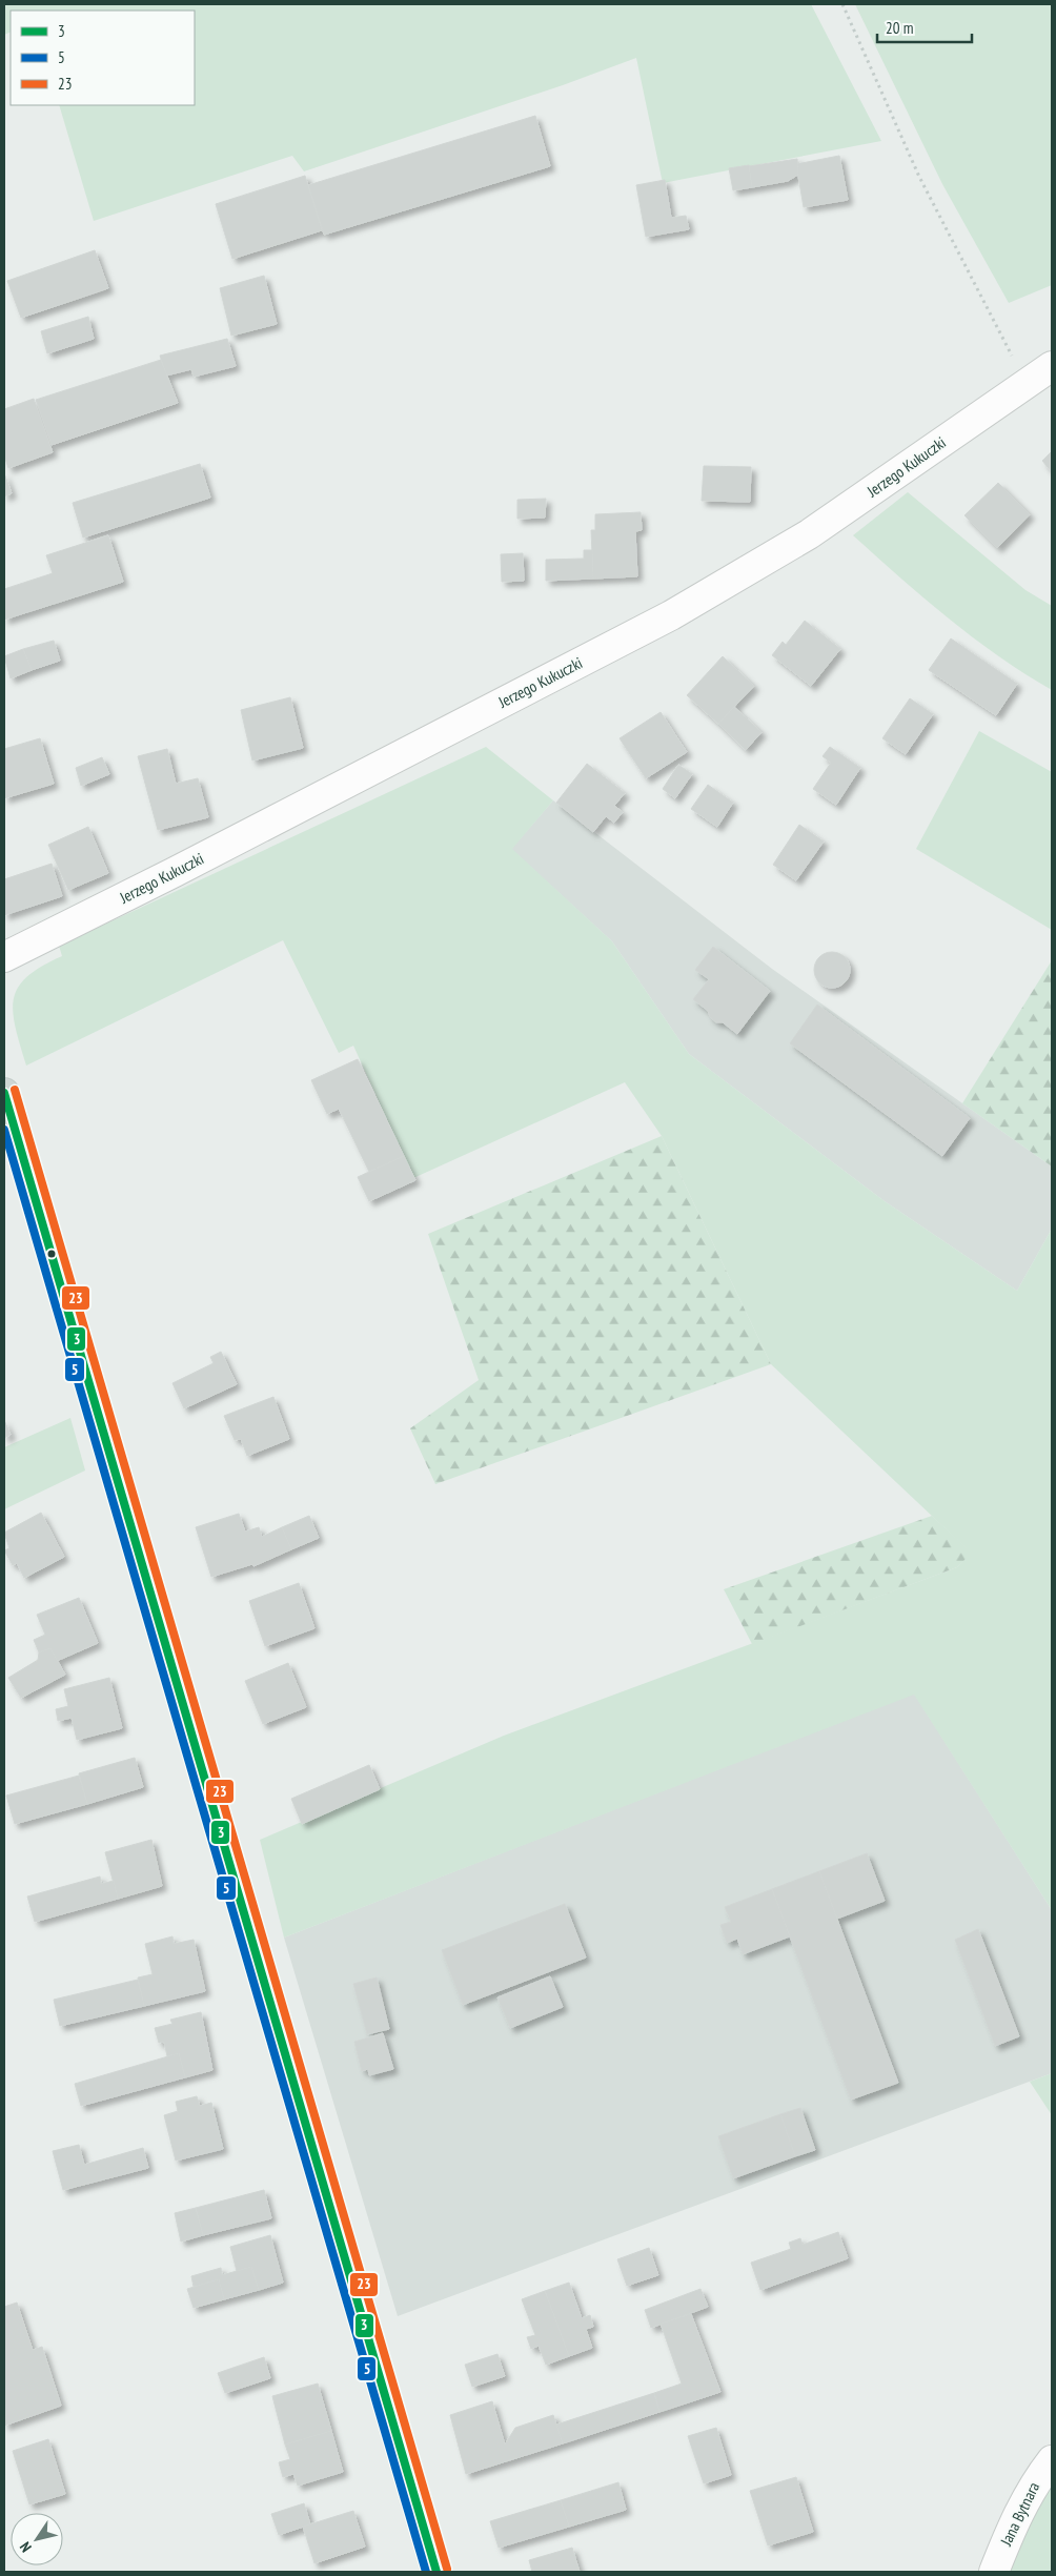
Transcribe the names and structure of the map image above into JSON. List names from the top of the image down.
{
  "streets": {
    "street": ["Jerzego Kukuczki", "Jana Bytnara"]
  },
  "lines": ["transit line 23", "transit line 3", "transit line 5"],
  "legend": ["3", "5", "23"],
  "scale_bar": "20 m",
  "north": "bottom left"
}
